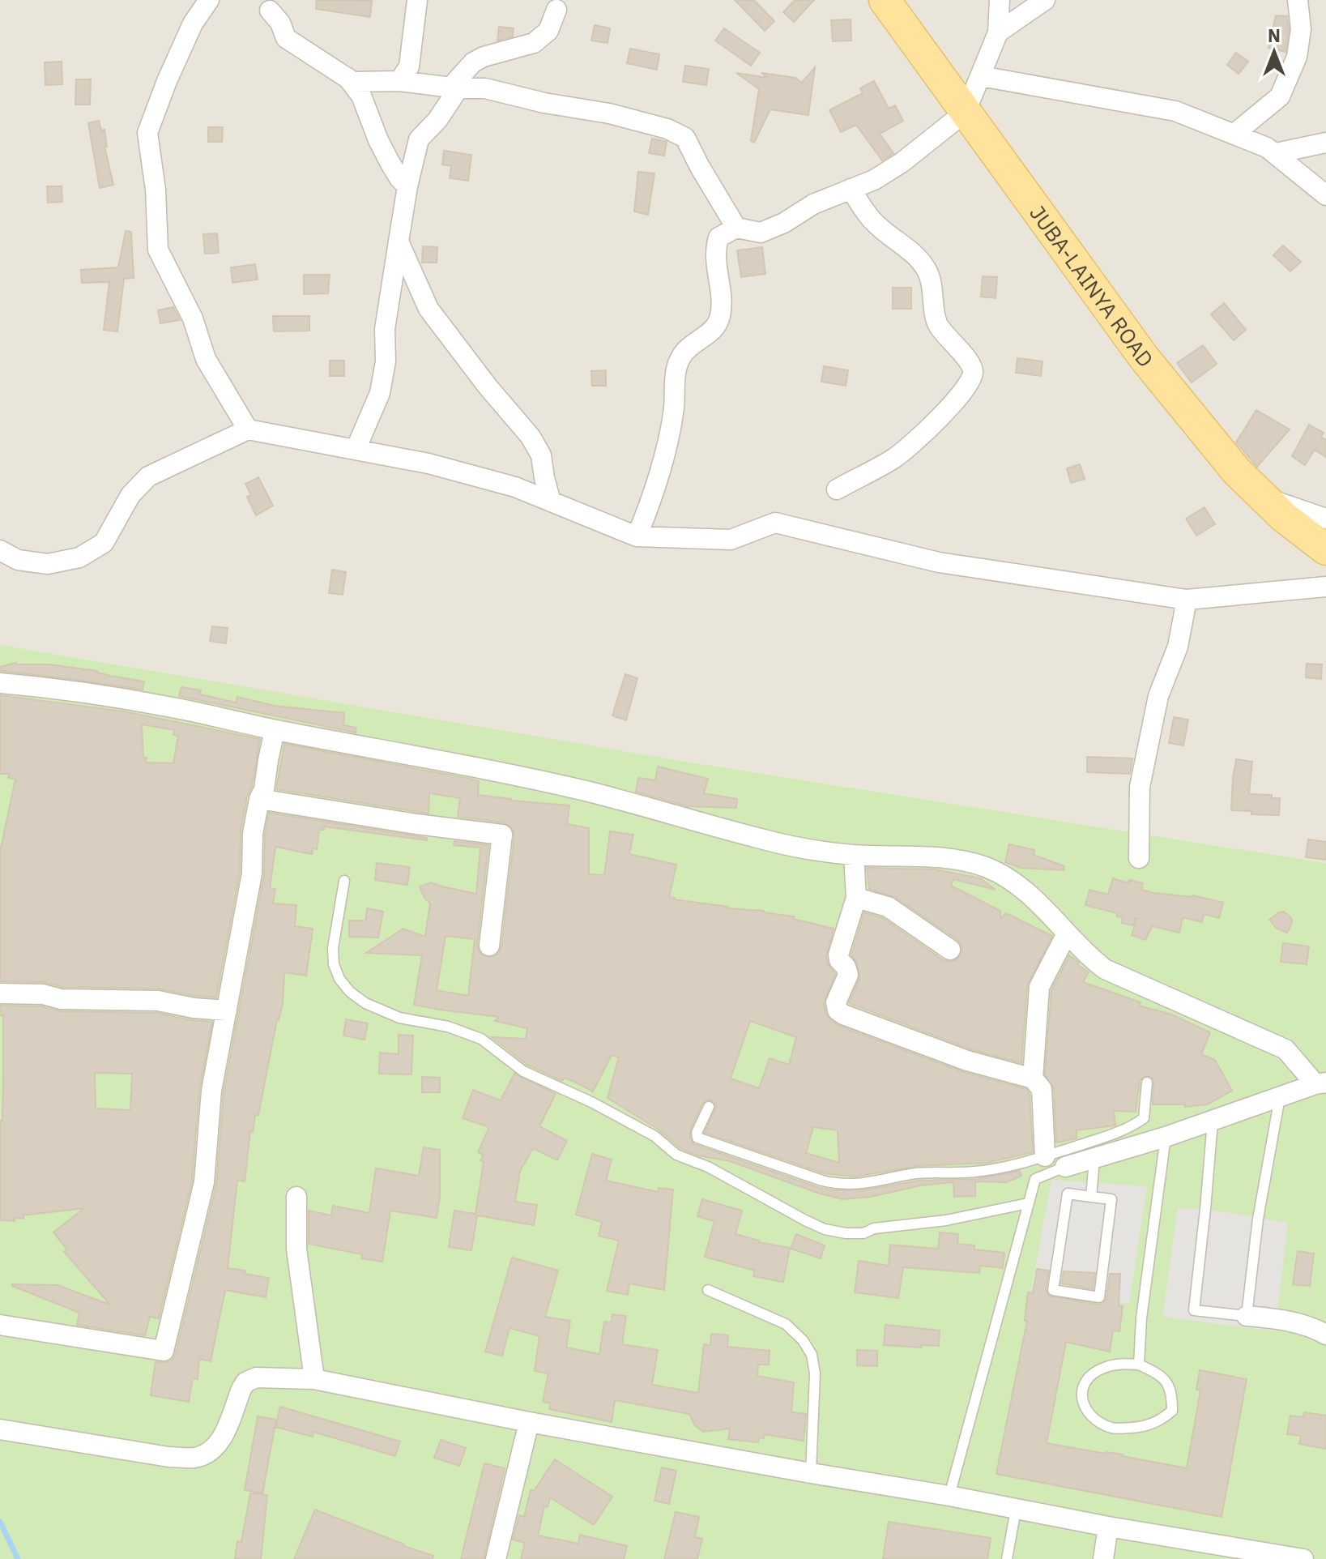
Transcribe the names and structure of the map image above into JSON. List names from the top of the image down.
{
  "streets": {
    "main road": ["JUBA-LAINYA ROAD"]
  },
  "north": "top"
}
